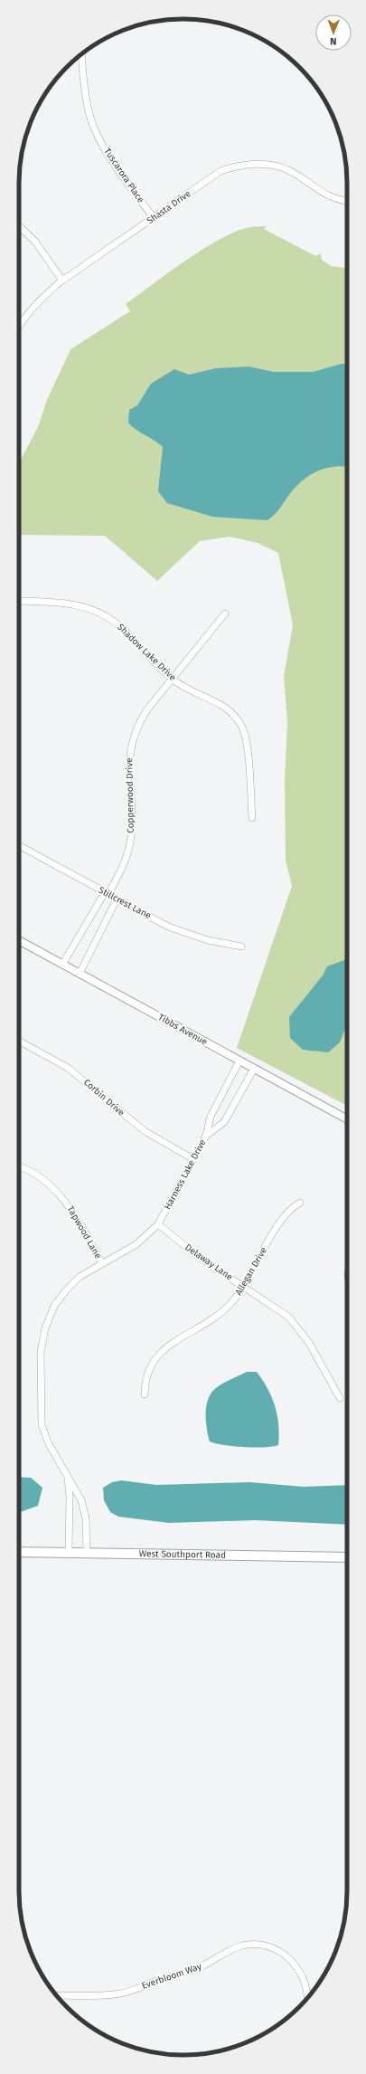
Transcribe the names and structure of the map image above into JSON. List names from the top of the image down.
{
  "streets": {
    "main road": ["West Southport Road"],
    "street": [
      "Tuscarora Place",
      "Shasta Drive",
      "Shadow Lake Drive",
      "Copperwood Drive",
      "Stillcrest Lane",
      "Tibbs Avenue",
      "Corbin Drive",
      "Harness Lake Drive",
      "Tapwood Lane",
      "Delaway Lane",
      "Allegan Drive",
      "Everbloom Way"
    ]
  },
  "crossings": [
    ["Tuscarora Place", "Shasta Drive"],
    ["Shadow Lake Drive", "Copperwood Drive"],
    ["Copperwood Drive", "Stillcrest Lane"],
    ["Copperwood Drive", "Tibbs Avenue"],
    ["Tibbs Avenue", "Harness Lake Drive"],
    ["Corbin Drive", "Harness Lake Drive"],
    ["Harness Lake Drive", "Tapwood Lane"],
    ["Harness Lake Drive", "Delaway Lane"],
    ["Harness Lake Drive", "West Southport Road"],
    ["Delaway Lane", "Allegan Drive"]
  ],
  "north": "bottom"
}
